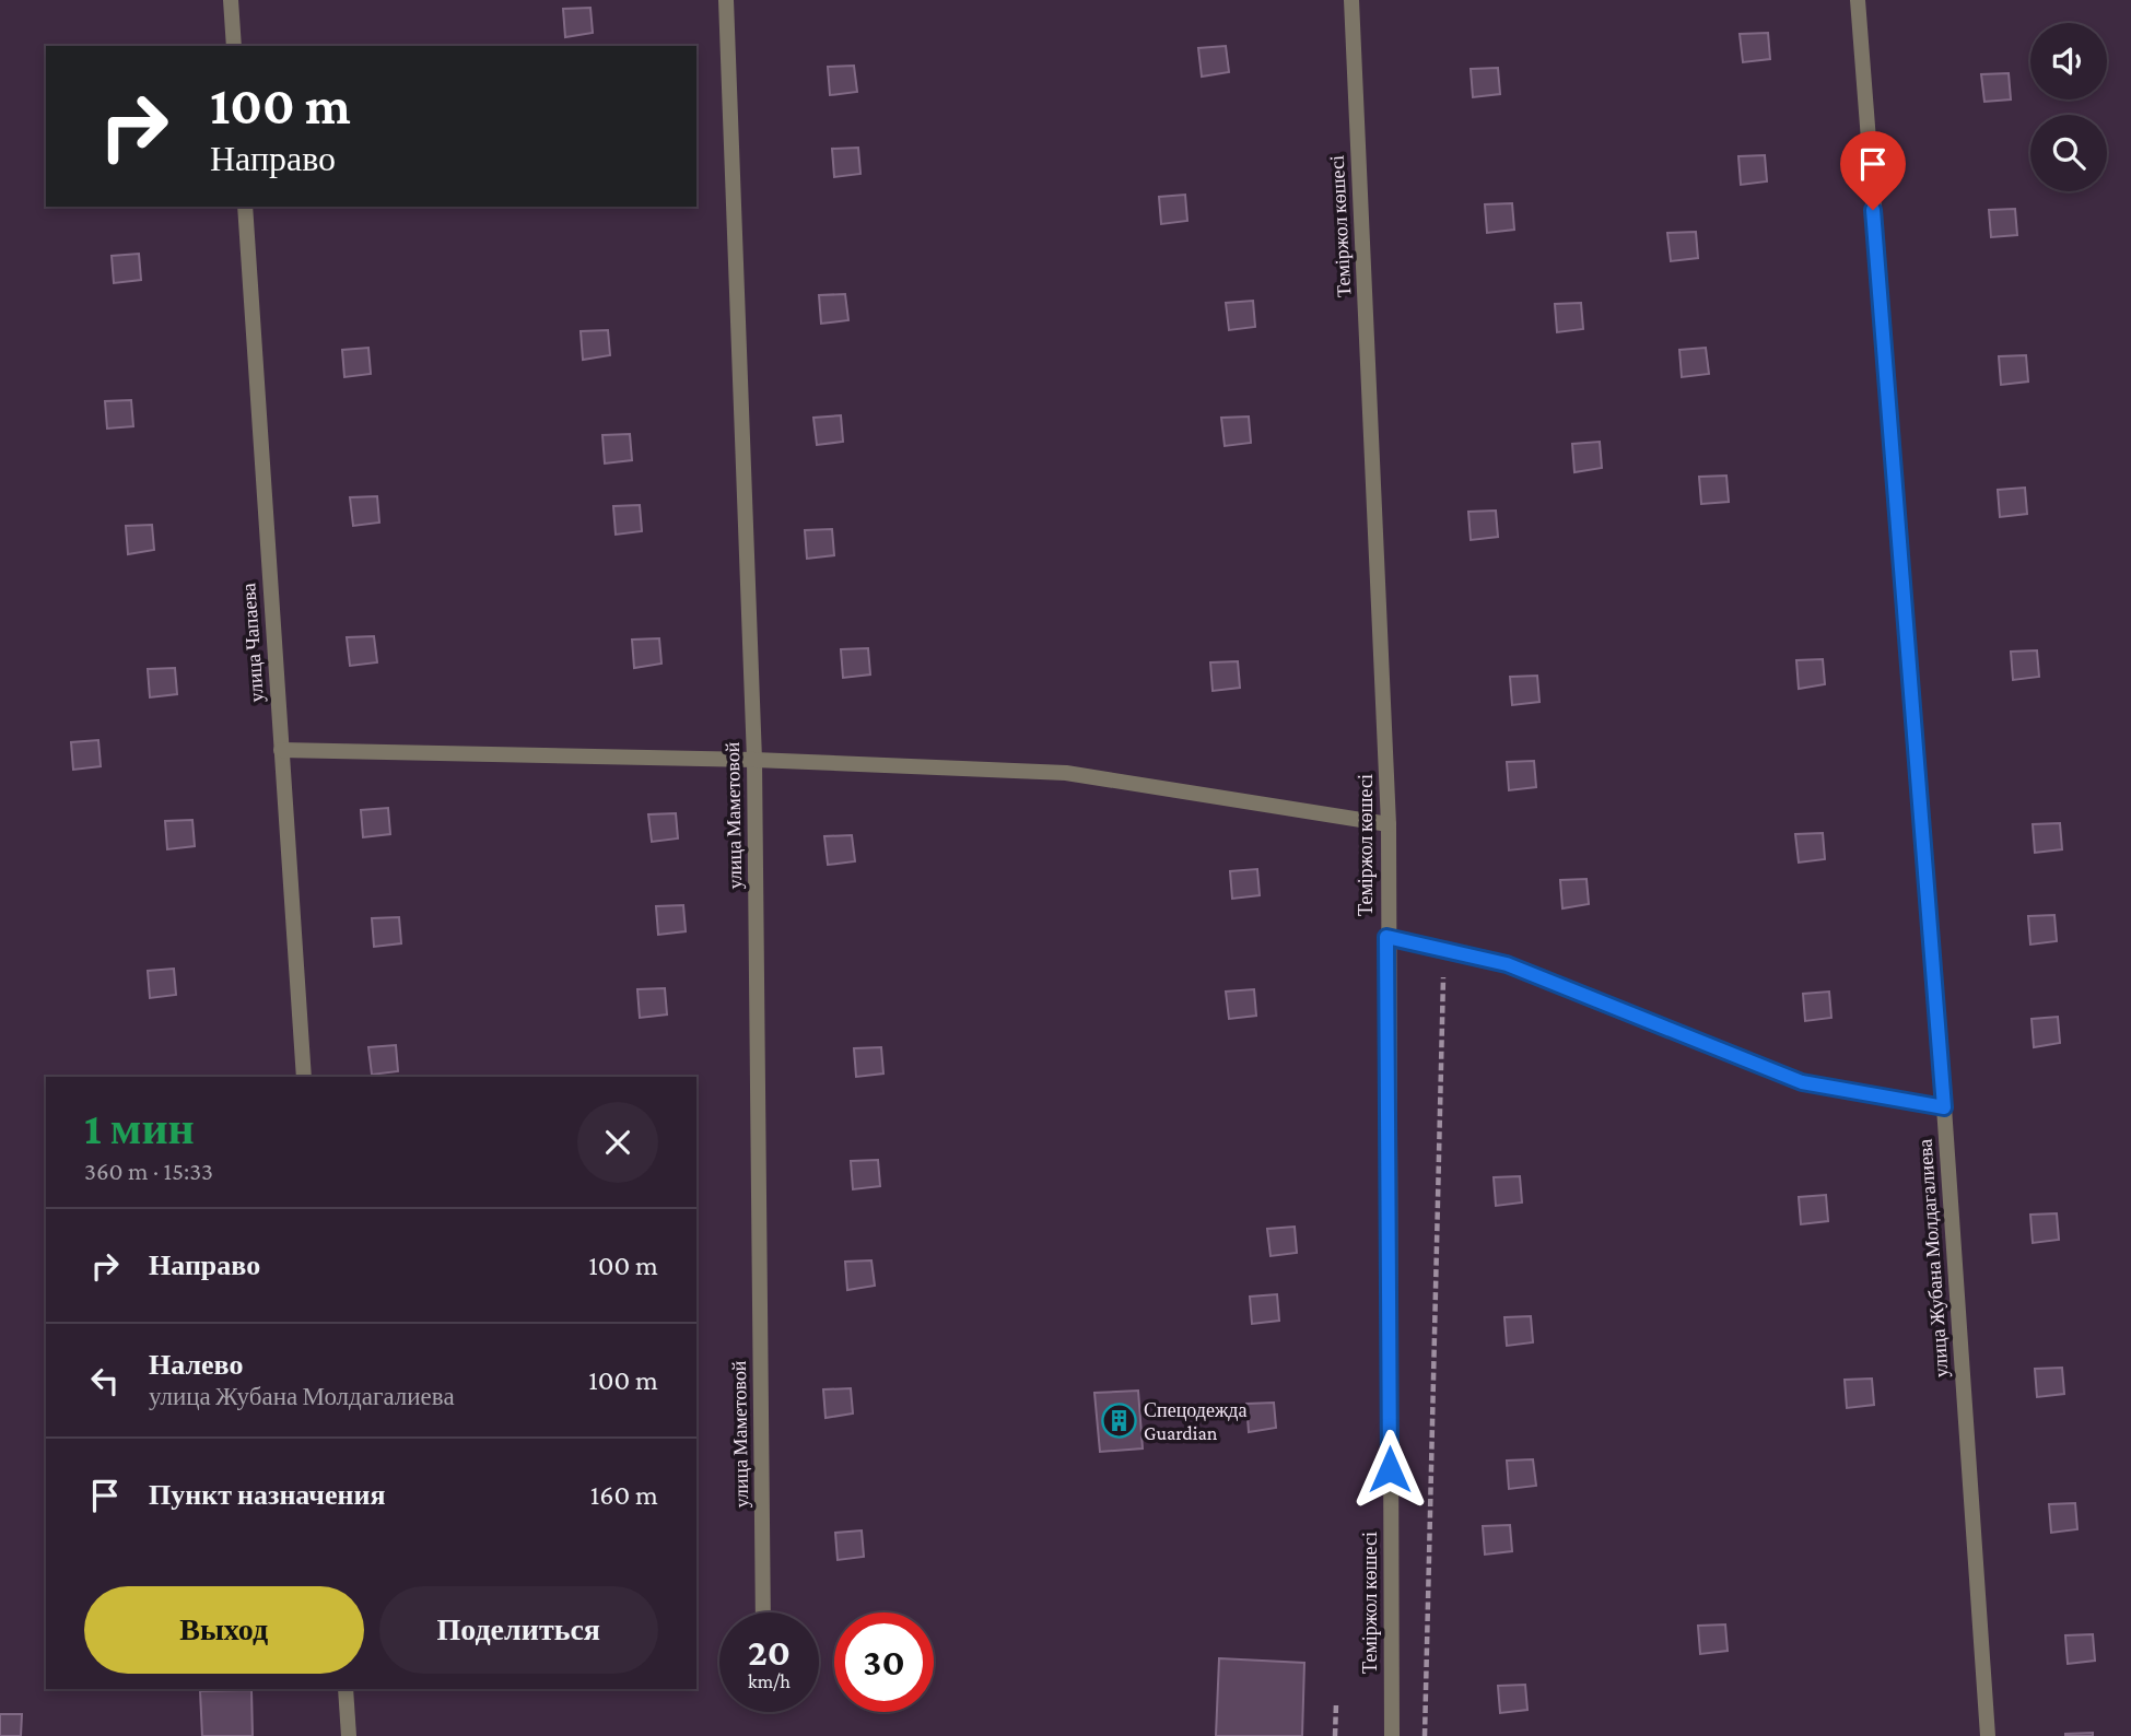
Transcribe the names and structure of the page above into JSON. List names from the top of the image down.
{
  "streets": {
    "street": [
      "Теміржол көшесі",
      "улица Чапаева",
      "улица Маметовой",
      "улица Жубана Молдагалиева"
    ]
  },
  "places": {
    "building": ["Спецодежда Guardian"]
  },
  "page": {
    "turn": ["100 m", "Направо"],
    "heading": ["1 мин", "360 m · 15:33"],
    "list": [
      {
        "name": "Направо",
        "value": "100 m"
      },
      {
        "name": "Налево",
        "note": "улица Жубана Молдагалиева",
        "value": "100 m"
      },
      {
        "name": "Пункт назначения",
        "value": "160 m"
      }
    ],
    "buttons": ["Выход", "Поделиться"],
    "speed": "20 km/h",
    "limit": "30"
  }
}
